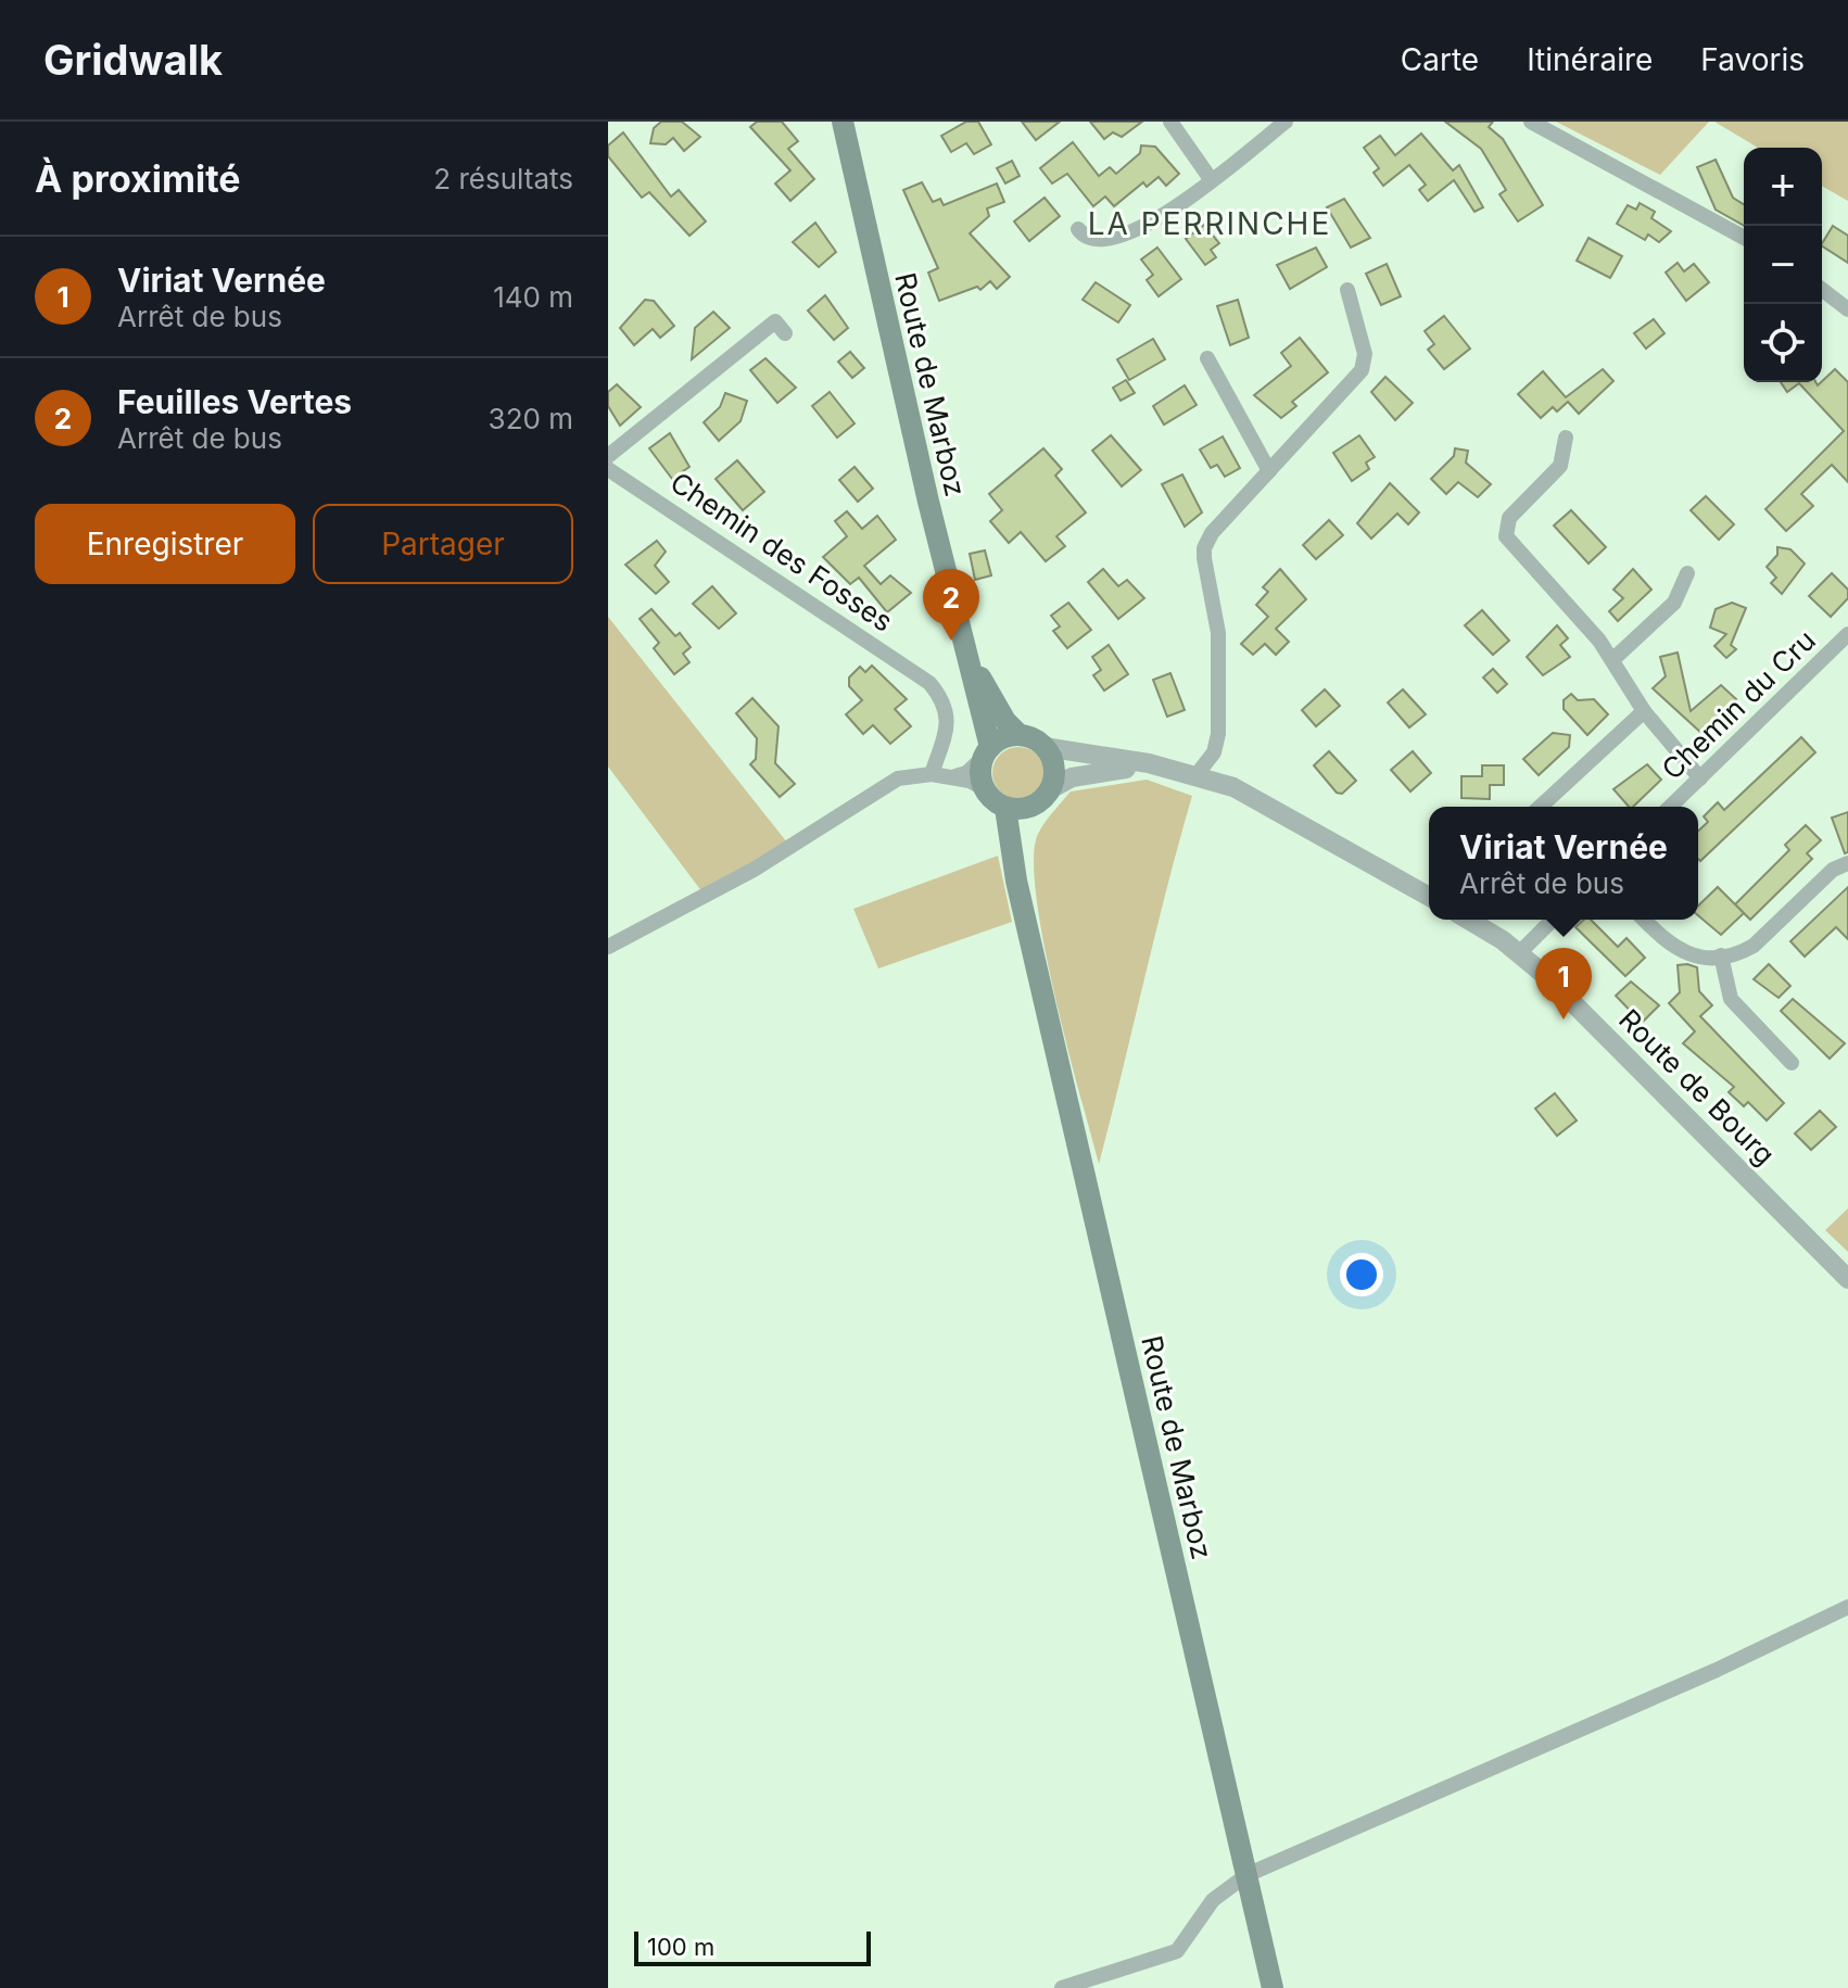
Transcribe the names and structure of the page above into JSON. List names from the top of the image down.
{
  "streets": {
    "main road": ["Route de Marboz"],
    "street": ["Chemin des Fosses", "Chemin du Cru", "Route de Bourg"]
  },
  "districts": ["LA PERRINCHE"],
  "scale_bar": "100 m",
  "page": {
    "header": "Gridwalk",
    "nav": ["Carte", "Itinéraire", "Favoris"],
    "heading": ["À proximité", "2 résultats"],
    "map_buttons": ["+", "−"],
    "list": [
      {
        "mark": "1",
        "name": "Viriat Vernée",
        "note": "Arrêt de bus",
        "value": "140 m"
      },
      {
        "mark": "2",
        "name": "Feuilles Vertes",
        "note": "Arrêt de bus",
        "value": "320 m"
      }
    ],
    "buttons": ["Enregistrer", "Partager"],
    "pins": ["2", "1"],
    "popup": ["Viriat Vernée", "Arrêt de bus"],
    "scale": "100 m"
  }
}
